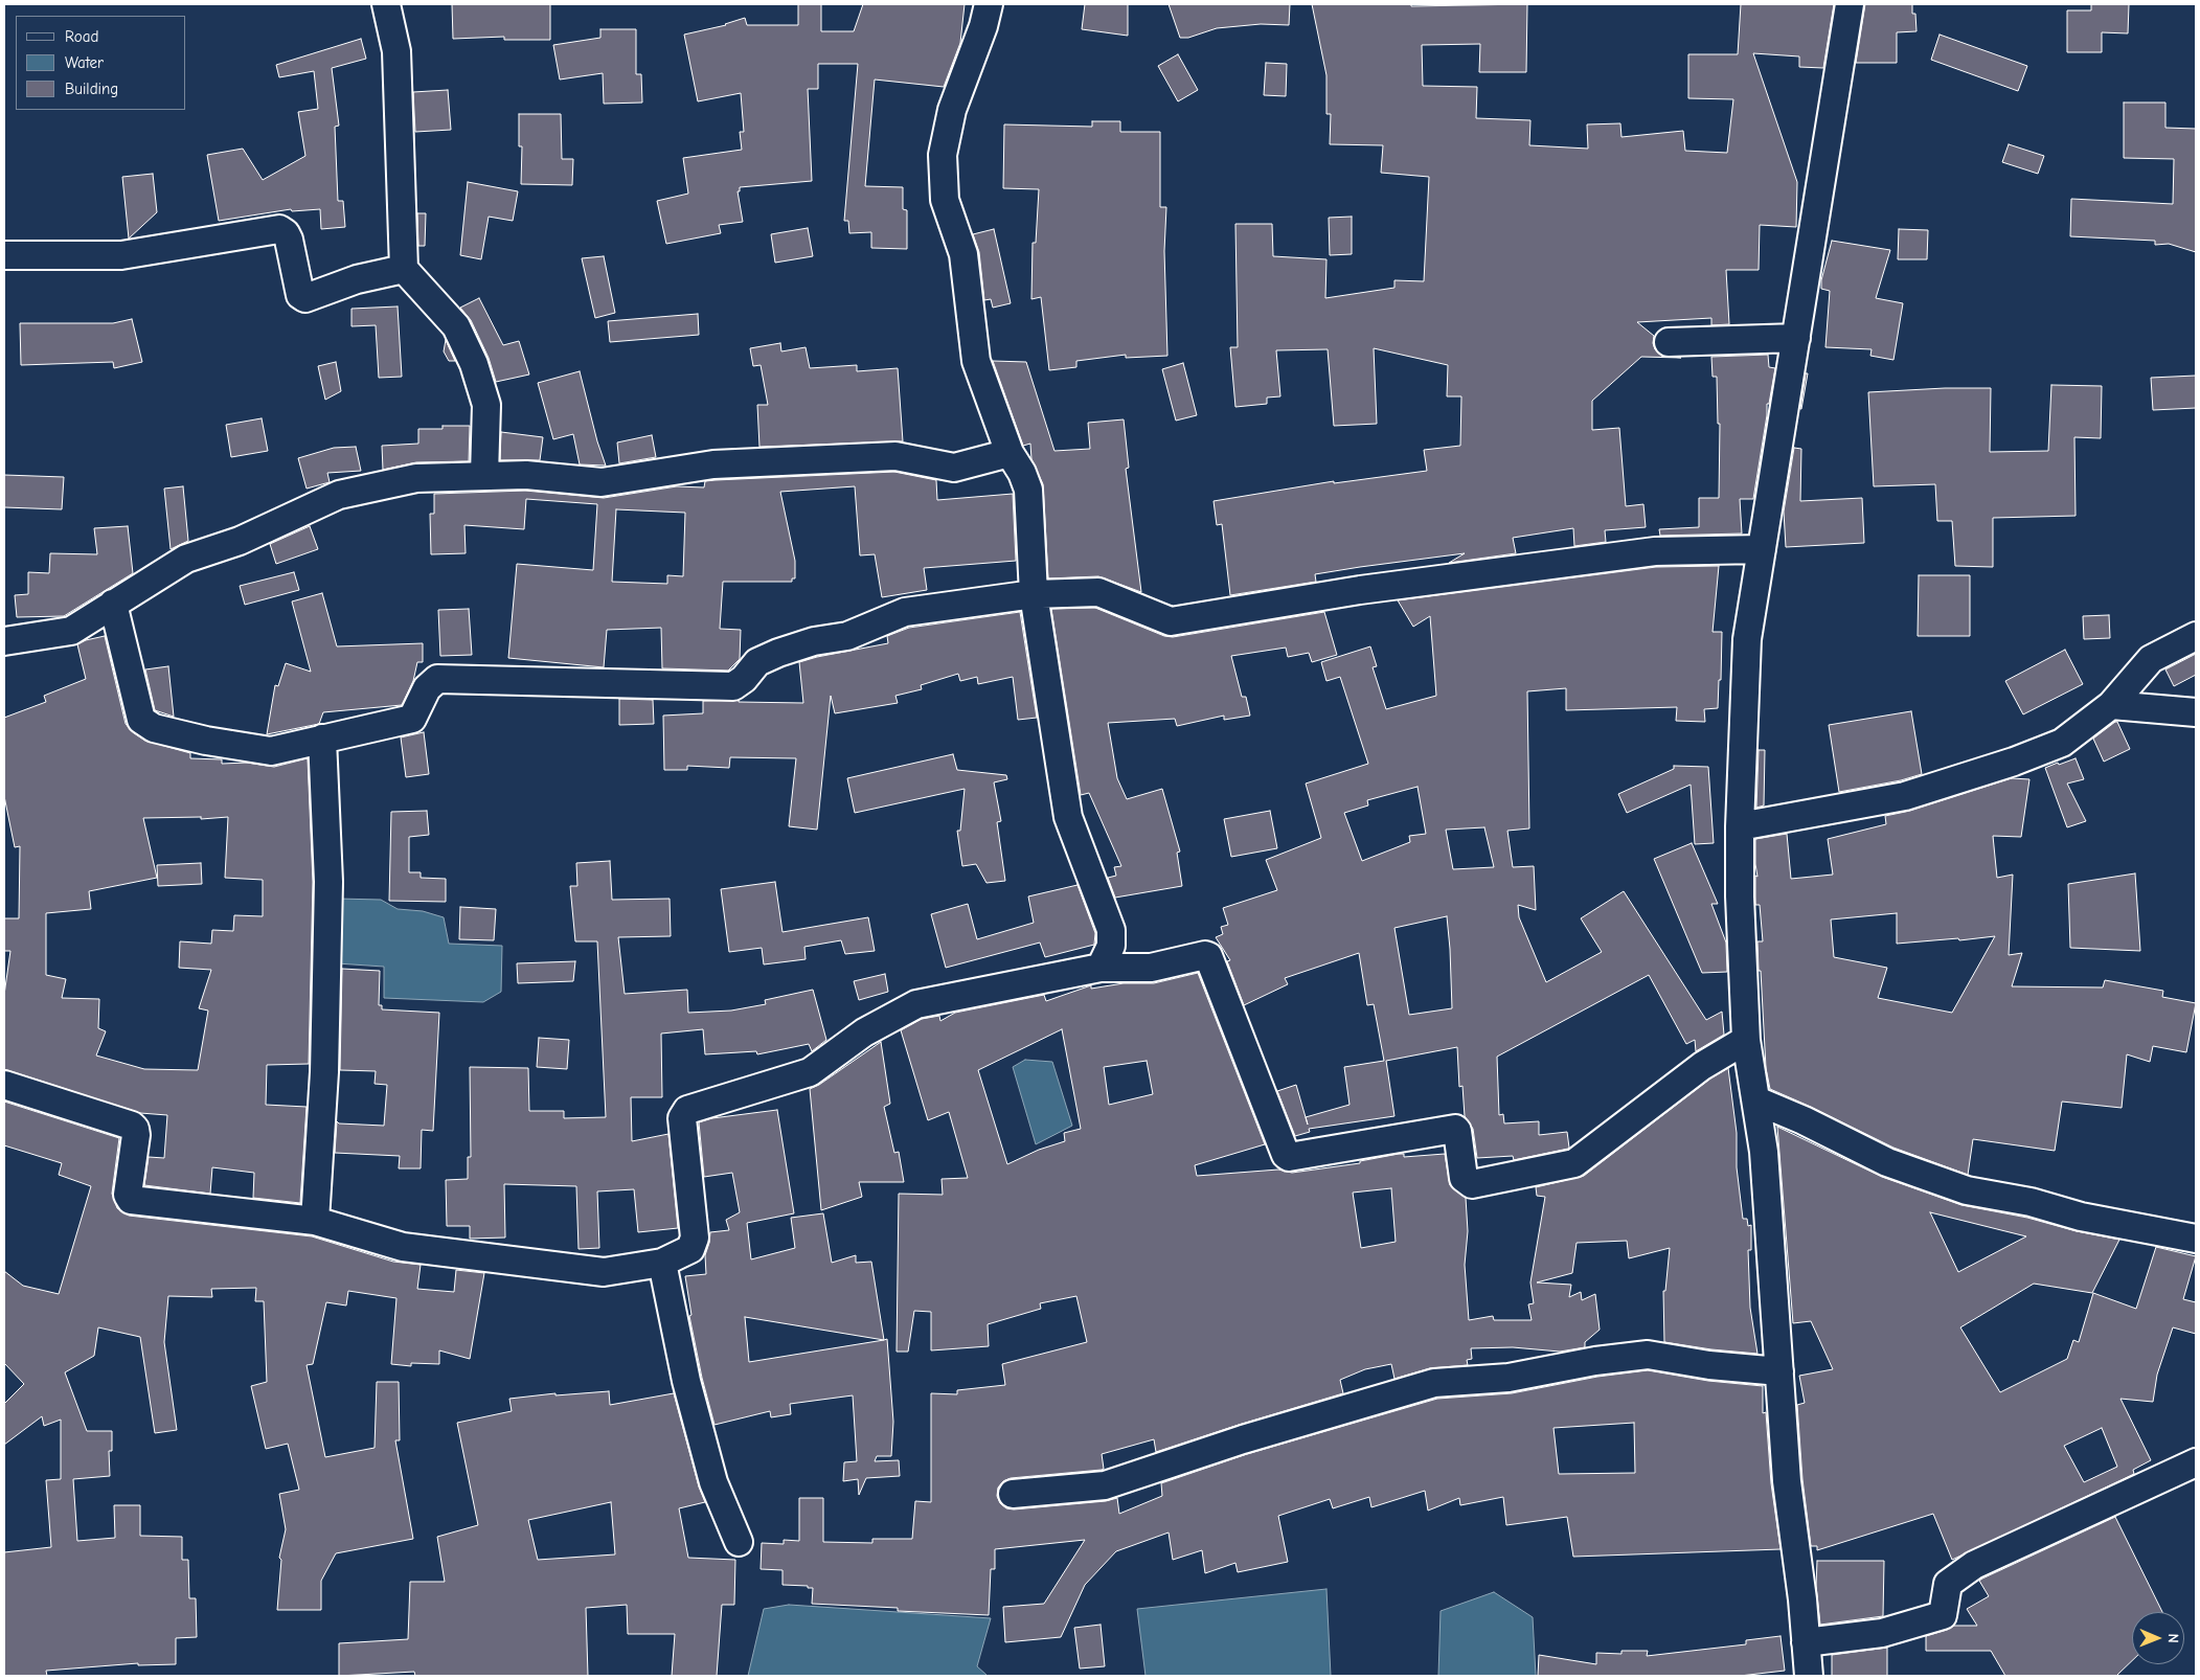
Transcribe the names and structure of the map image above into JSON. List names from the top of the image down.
{
  "legend": ["Road", "Water", "Building"],
  "north": "right"
}
